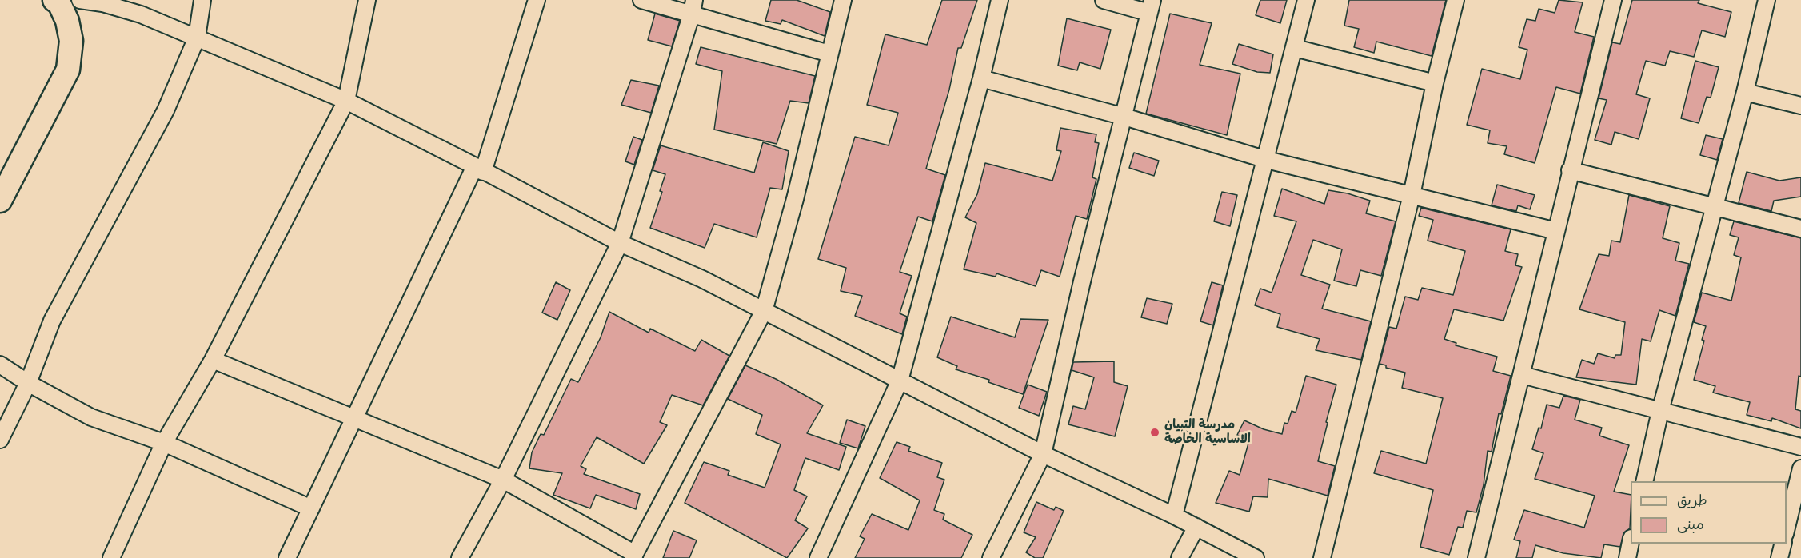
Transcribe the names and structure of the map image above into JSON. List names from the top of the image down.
{
  "places": ["مدرسة التبيان الاساسية الخاصة"],
  "legend": ["طريق", "مبنى"]
}
